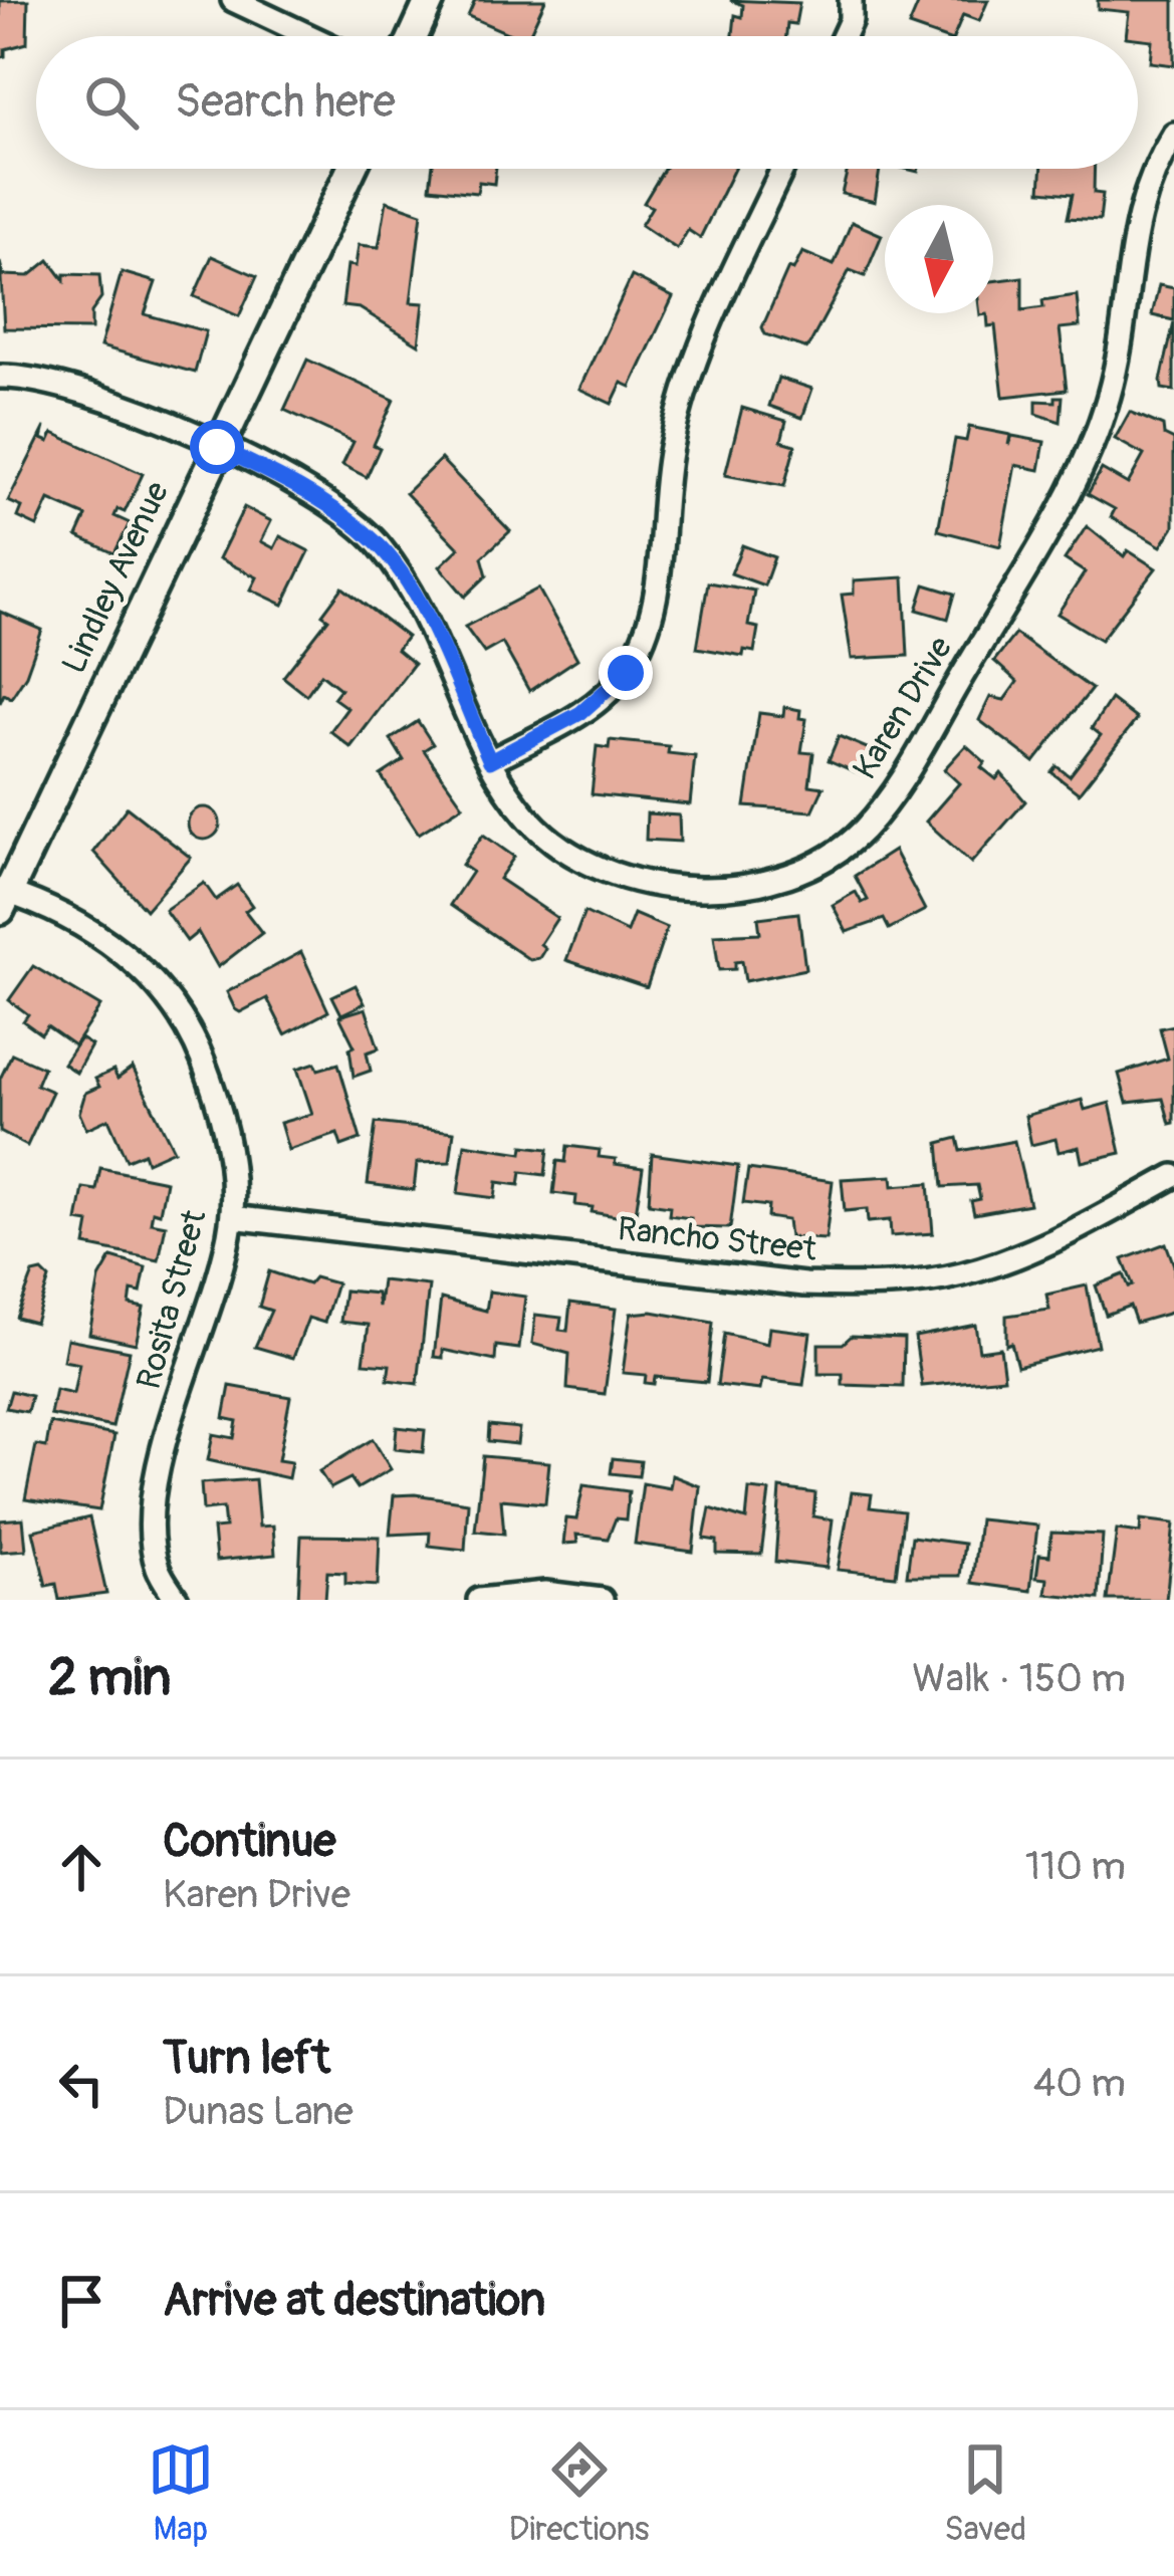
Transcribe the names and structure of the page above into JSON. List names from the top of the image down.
{
  "streets": {
    "street": [
      "Lindley Avenue",
      "Karen Drive",
      "Rancho Street",
      "Rosita Street"
    ]
  },
  "crossings": [
    ["Lindley Avenue", "Karen Drive"],
    ["Lindley Avenue", "Rosita Street"],
    ["Rancho Street", "Rosita Street"]
  ],
  "north": "bottom",
  "page": {
    "search": "Search here",
    "heading": ["2 min", "Walk · 150 m"],
    "list": [
      ["Continue", "Karen Drive", "110 m"],
      ["Turn left", "Dunas Lane", "40 m"],
      "Arrive at destination"
    ],
    "nav": ["Map", "Directions", "Saved"]
  }
}
